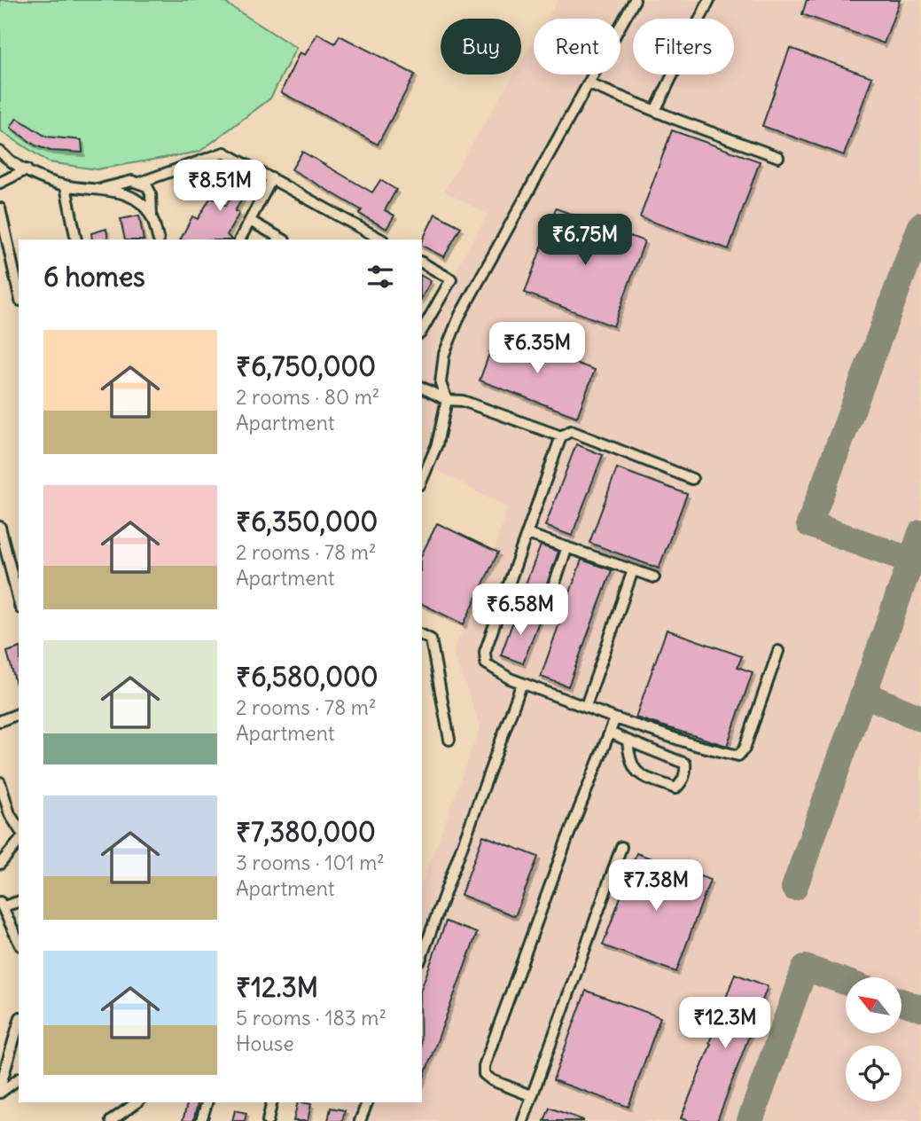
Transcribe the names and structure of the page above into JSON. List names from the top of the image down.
{
  "north": "top left",
  "page": {
    "chip": ["Buy", "Rent", "Filters"],
    "price": [
      "₹8.51M",
      "₹6.75M",
      "₹6.35M",
      "₹6.58M",
      "₹7.38M",
      "₹12.3M"
    ],
    "heading": "6 homes",
    "list": [
      {
        "name": "₹6,750,000",
        "note": "2 rooms · 80 m² · Apartment"
      },
      {
        "name": "₹6,350,000",
        "note": "2 rooms · 78 m² · Apartment"
      },
      {
        "name": "₹6,580,000",
        "note": "2 rooms · 78 m² · Apartment"
      },
      {
        "name": "₹7,380,000",
        "note": "3 rooms · 101 m² · Apartment"
      },
      {
        "name": "₹12.3M",
        "note": "5 rooms · 183 m² · House"
      }
    ]
  }
}
